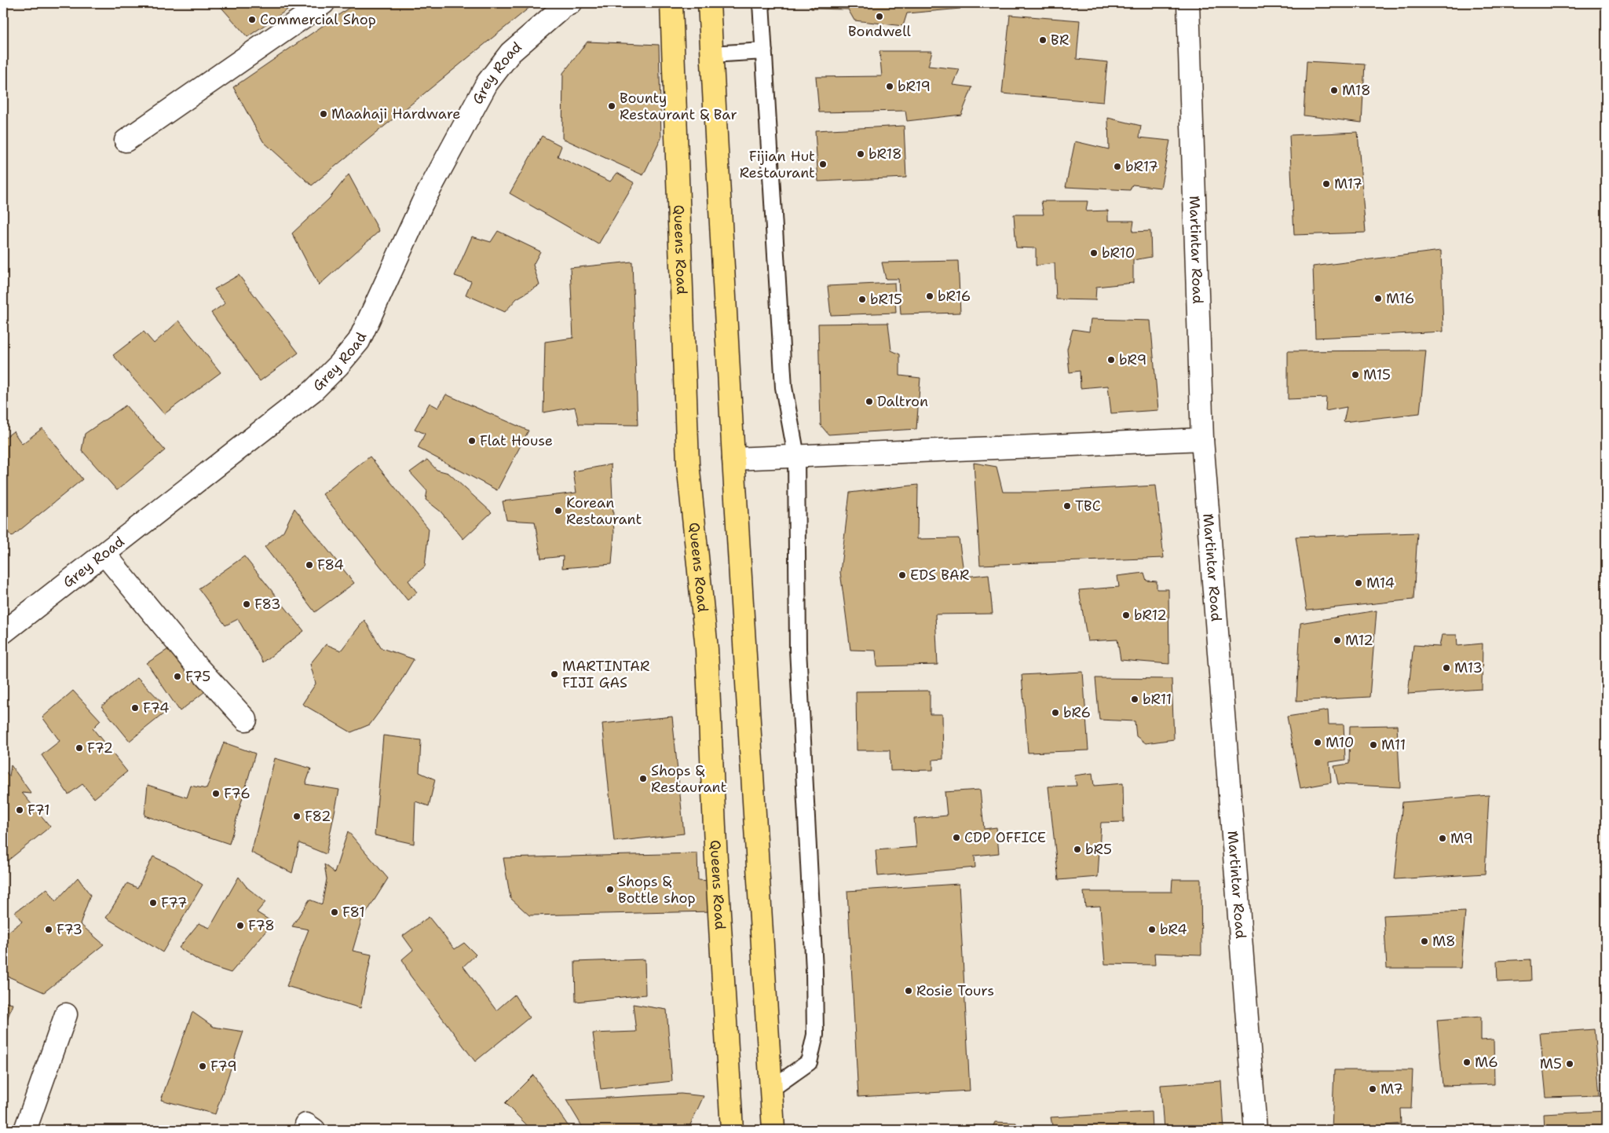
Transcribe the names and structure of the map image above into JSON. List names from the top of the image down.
{
  "streets": {
    "main road": ["Queens Road"],
    "street": ["Grey Road", "Martintar Road"]
  },
  "places": [
    "Bondwell",
    "Commercial Shop",
    "BR",
    "bR19",
    "M18",
    "Bounty Restaurant & Bar",
    "Maahaji Hardware",
    "bR18",
    "Fijian Hut Restaurant",
    "bR17",
    "M17",
    "bR10",
    "bR16",
    "M16",
    "bR15",
    "bR9",
    "M15",
    "Daltron",
    "Flat House",
    "TBC",
    "Korean Restaurant",
    "F84",
    "EDS BAR",
    "M14",
    "F83",
    "bR12",
    "M12",
    "M13",
    "MARTINTAR FIJI GAS",
    "F75",
    "bR11",
    "F74",
    "bR6",
    "M10",
    "M11",
    "F72",
    "Shops & Restaurant",
    "F76",
    "F71",
    "F82",
    "CDP OFFICE",
    "M9",
    "bR5",
    "Shops & Bottle shop",
    "F77",
    "F81",
    "F78",
    "F73",
    "bR4",
    "M8",
    "Rosie Tours",
    "M6",
    "M5",
    "F79",
    "M7"
  ]
}
